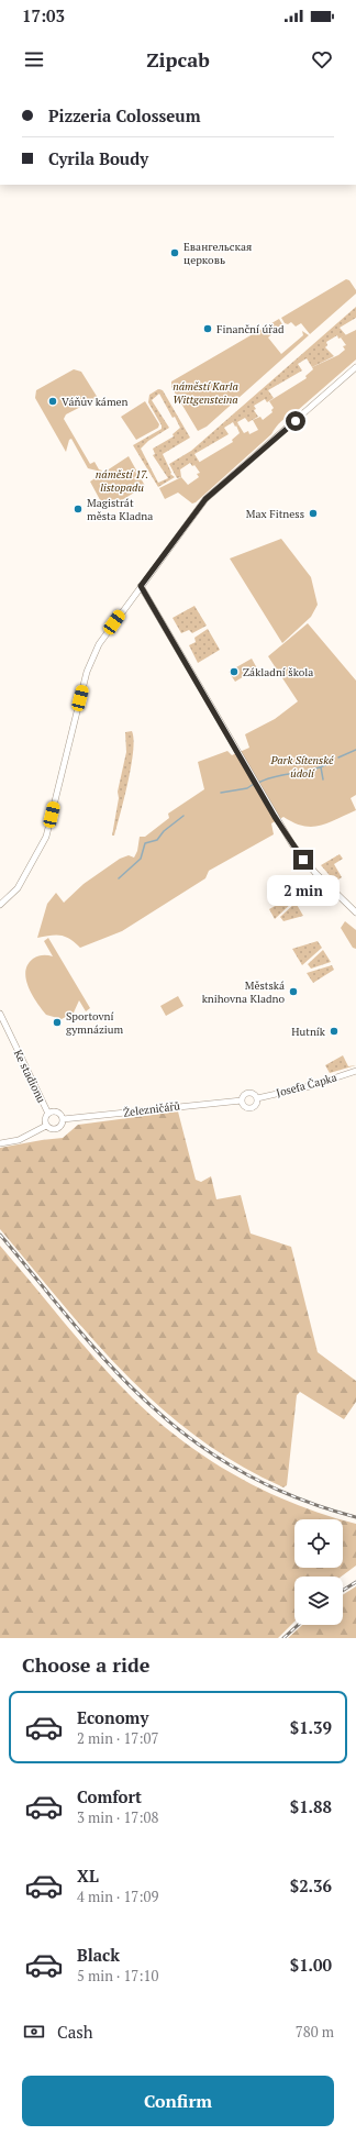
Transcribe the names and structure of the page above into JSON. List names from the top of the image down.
{
  "streets": {
    "street": ["Ke stadionu", "Josefa Čapka", "Železničářů"]
  },
  "crossings": [
    ["Ke stadionu", "Železničářů"],
    ["Josefa Čapka", "Železničářů"]
  ],
  "parks": ["náměstí Karla Wittgensteina", "náměstí 17. listopadu", "Park Sítenské údolí"],
  "places": [
    "Евангельская церковь",
    "Finanční úřad",
    "Váňův kámen",
    "Magistrát města Kladna",
    "Max Fitness",
    "Základní škola",
    "Městská knihovna Kladno",
    "Sportovní gymnázium",
    "Hutník"
  ],
  "page": {
    "status": "17:03",
    "header": "Zipcab",
    "banner": ["Pizzeria Colosseum", "Cyrila Boudy"],
    "bubble": "2 min",
    "heading": "Choose a ride",
    "list": [
      {
        "name": "Economy",
        "note": "2 min · 17:07",
        "value": "$1.39"
      },
      {
        "name": "Comfort",
        "note": "3 min · 17:08",
        "value": "$1.88"
      },
      {
        "name": "XL",
        "note": "4 min · 17:09",
        "value": "$2.36"
      },
      {
        "name": "Black",
        "note": "5 min · 17:10",
        "value": "$1.00"
      }
    ],
    "pay": ["Cash", "780 m"],
    "buttons": "Confirm"
  }
}
